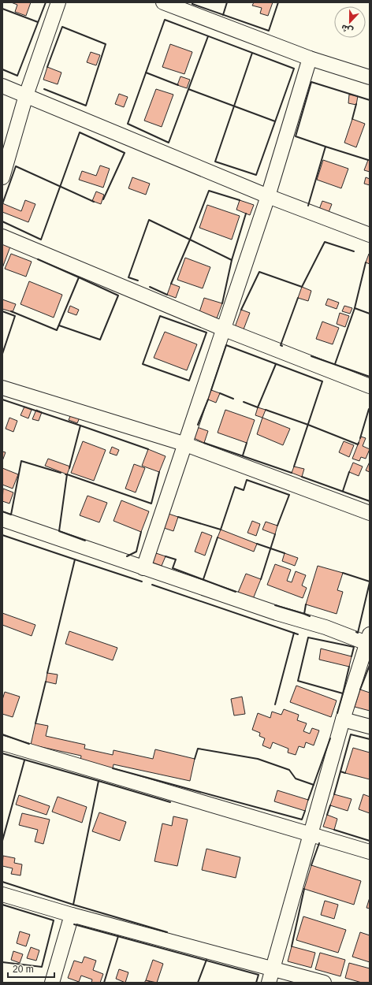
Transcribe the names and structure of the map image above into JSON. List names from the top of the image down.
{
  "scale_bar": "20 m",
  "north": "bottom"
}
